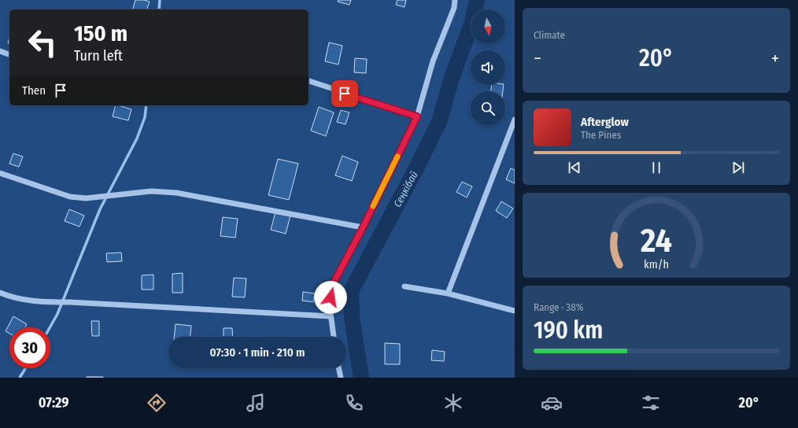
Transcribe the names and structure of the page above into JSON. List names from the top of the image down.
{
  "water": ["Сеңкібай"],
  "north": "bottom",
  "page": {
    "tile": [
      "Climate",
      ["Range · 38%", "190 km"]
    ],
    "turn": ["150 m", "Turn left"],
    "heat": ["−", "20°", "+"],
    "then": "Then",
    "song": ["Afterglow", "The Pines"],
    "limit": "30",
    "trip": "07:30 · 1 min · 210 m",
    "tabs": ["07:29", "20°"],
    "gauge": ["24", "km/h"]
  }
}
